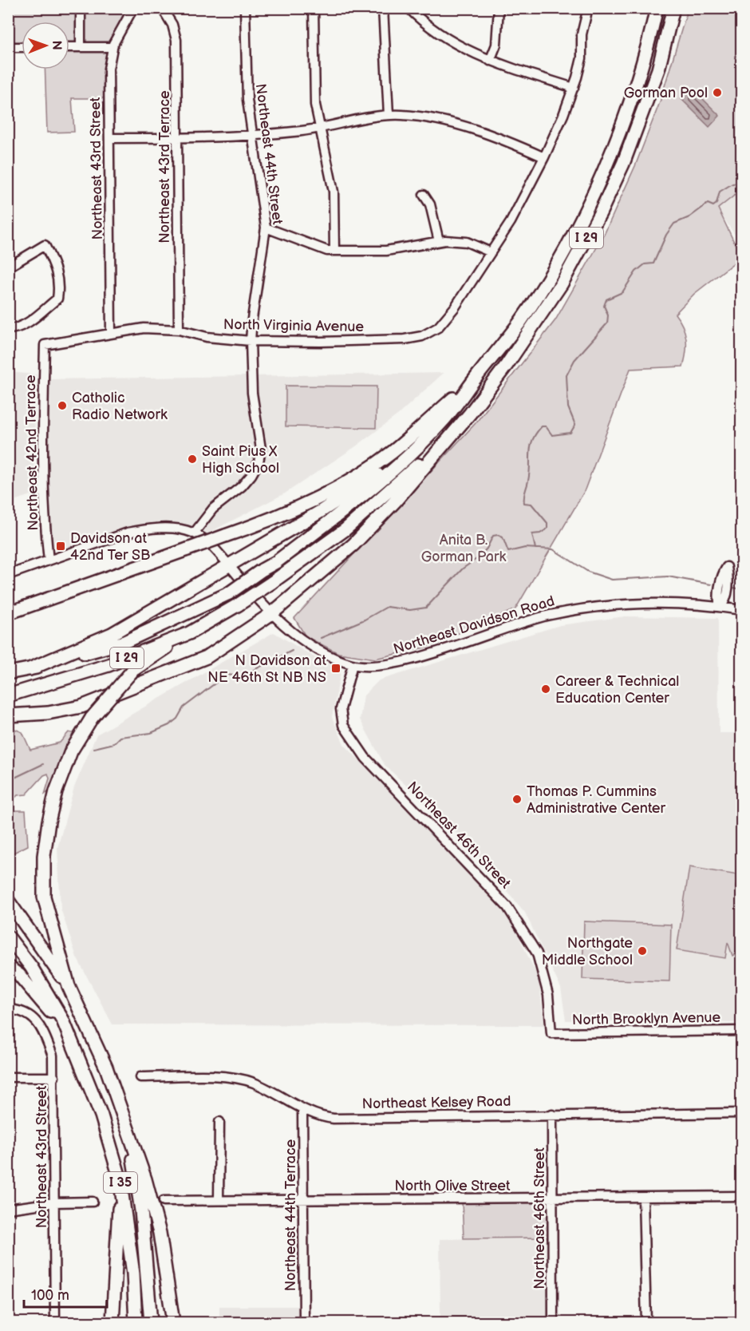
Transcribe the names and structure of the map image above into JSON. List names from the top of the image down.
{
  "streets": {
    "highway": ["I 29", "I 35"],
    "street": [
      "Northeast 44th Street",
      "Northeast 43rd Terrace",
      "Northeast 43rd Street",
      "North Virginia Avenue",
      "Northeast 42nd Terrace",
      "Northeast Davidson Road",
      "Northeast 46th Street",
      "North Brooklyn Avenue",
      "Northeast Kelsey Road",
      "North Olive Street",
      "Northeast 44th Terrace"
    ]
  },
  "crossings": [
    ["Northeast 44th Street", "North Virginia Avenue"],
    ["Northeast 44th Street", "Northeast Davidson Road"],
    ["Northeast 43rd Terrace", "North Virginia Avenue"],
    ["Northeast 43rd Street", "North Virginia Avenue"],
    ["North Virginia Avenue", "Northeast 42nd Terrace"],
    ["Northeast 42nd Terrace", "Northeast Davidson Road"],
    ["Northeast Davidson Road", "Northeast 46th Street"],
    ["Northeast 46th Street", "North Brooklyn Avenue"],
    ["Northeast 46th Street", "Northeast Kelsey Road"],
    ["Northeast 46th Street", "North Olive Street"],
    ["Northeast Kelsey Road", "Northeast 44th Terrace"],
    ["North Olive Street", "Northeast 44th Terrace"]
  ],
  "parks": ["Anita B. Gorman Park"],
  "places": {
    "other": [
      "Gorman Pool",
      "Catholic Radio Network",
      "Saint Pius X High School",
      "Career & Technical Education Center",
      "Thomas P. Cummins Administrative Center",
      "Northgate Middle School"
    ],
    "transit": ["Davidson at 42nd Ter SB", "N Davidson at NE 46th St NB NS"]
  },
  "scale_bar": "100 m",
  "north": "right"
}
